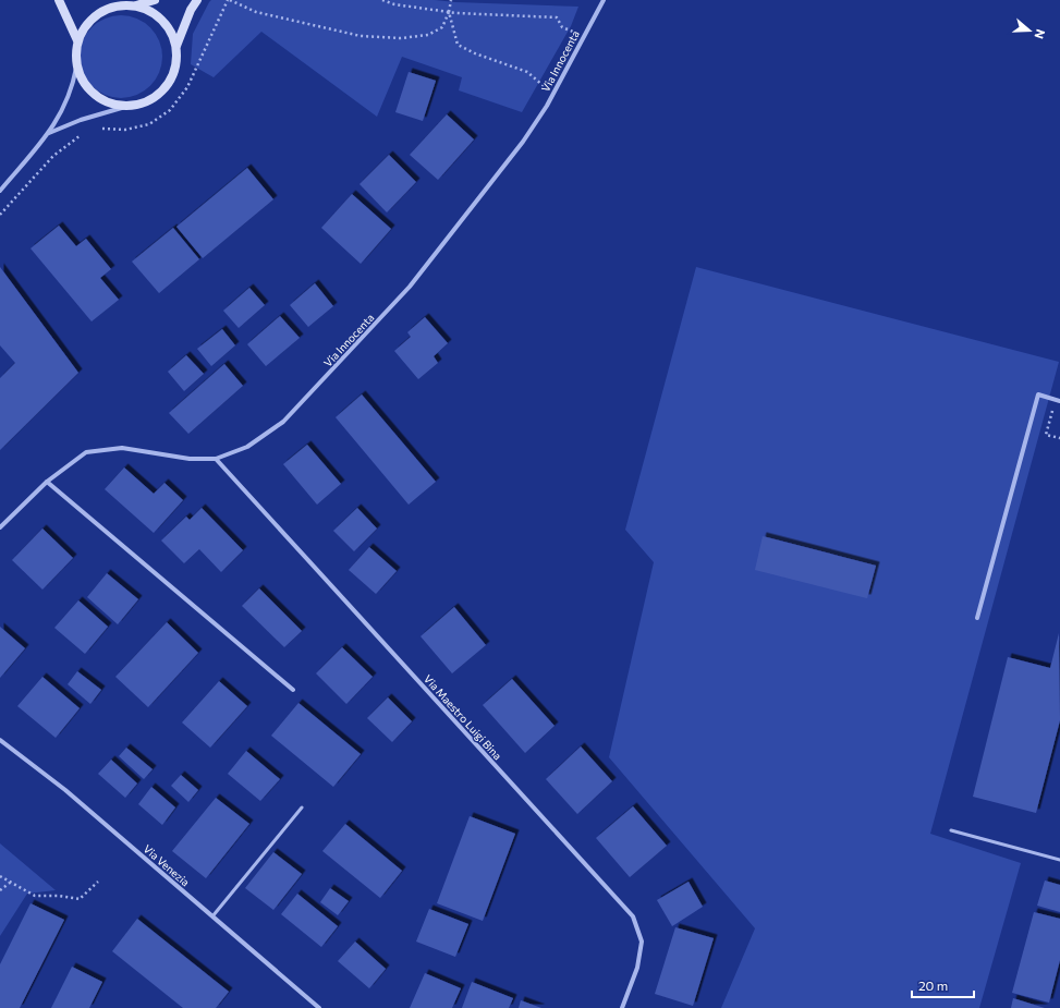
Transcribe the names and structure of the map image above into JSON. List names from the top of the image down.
{
  "streets": {
    "street": ["Via Innocenta", "Via Maestro Luigi Bina", "Via Venezia"]
  },
  "crossings": [
    ["Via Innocenta", "Via Maestro Luigi Bina"]
  ],
  "scale_bar": "20 m",
  "north": "right"
}
